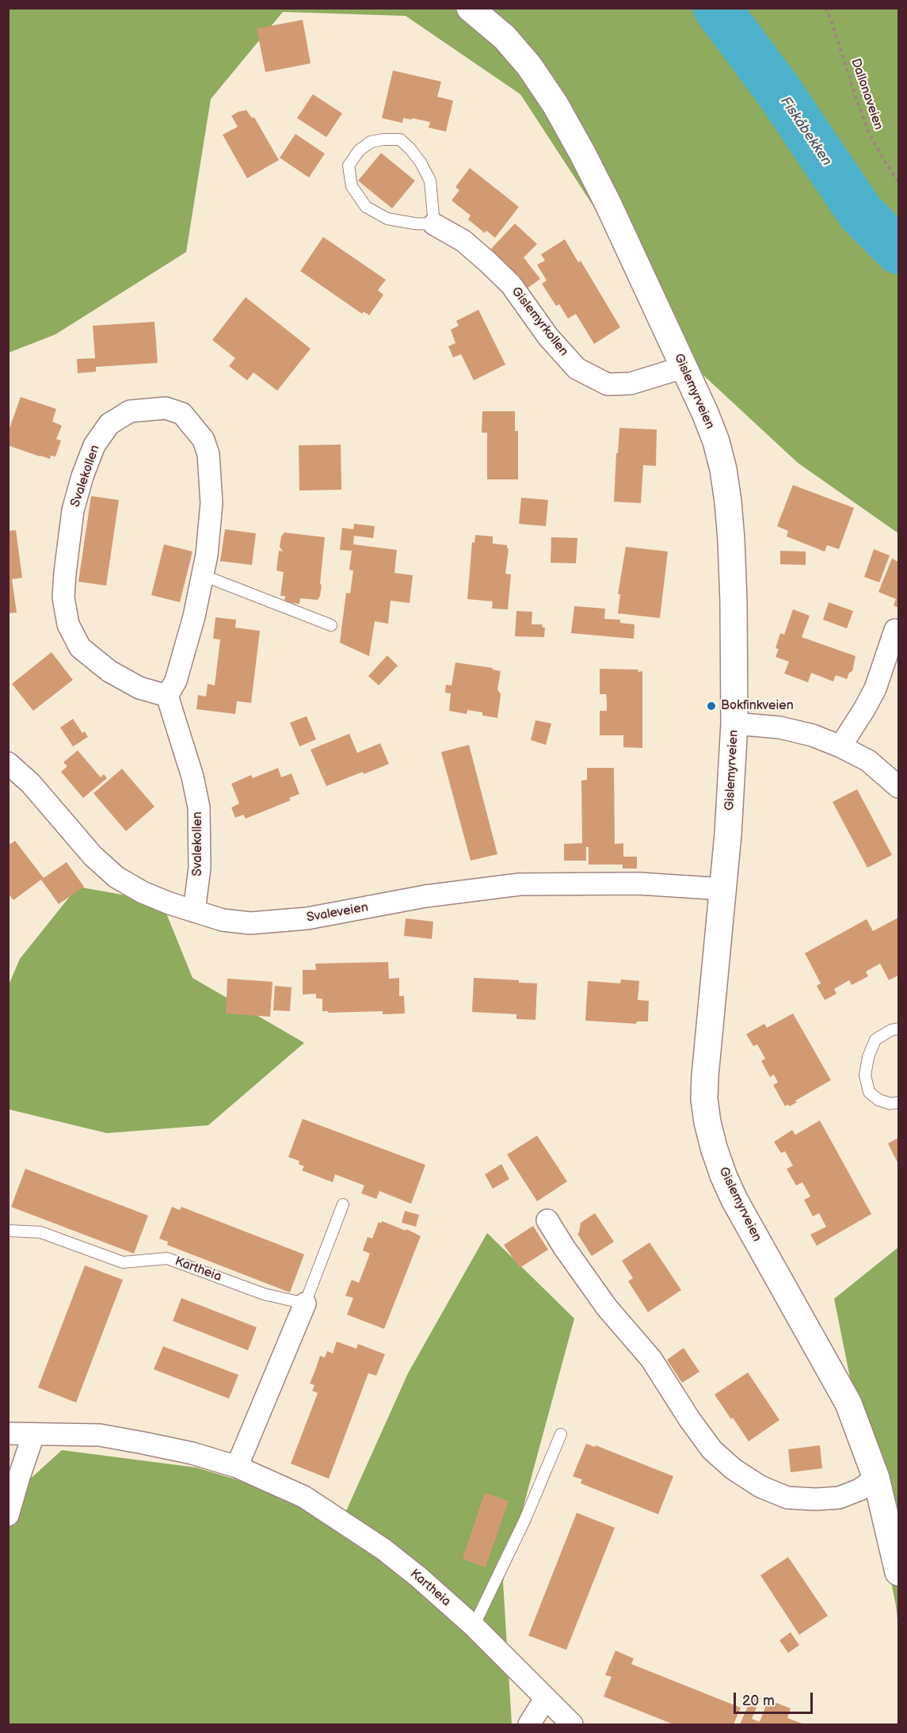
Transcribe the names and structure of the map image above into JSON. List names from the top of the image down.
{
  "streets": {
    "street": [
      "Gislemyrkollen",
      "Gislemyrveien",
      "Svalekollen",
      "Svaleveien",
      "Kartheia"
    ],
    "path": ["Dallonaveien"]
  },
  "crossings": [
    ["Gislemyrkollen", "Gislemyrveien"],
    ["Gislemyrveien", "Svaleveien"],
    ["Svalekollen", "Svaleveien"]
  ],
  "water": ["Fiskåbekken"],
  "places": ["Bokfinkveien"],
  "scale_bar": "20 m"
}
